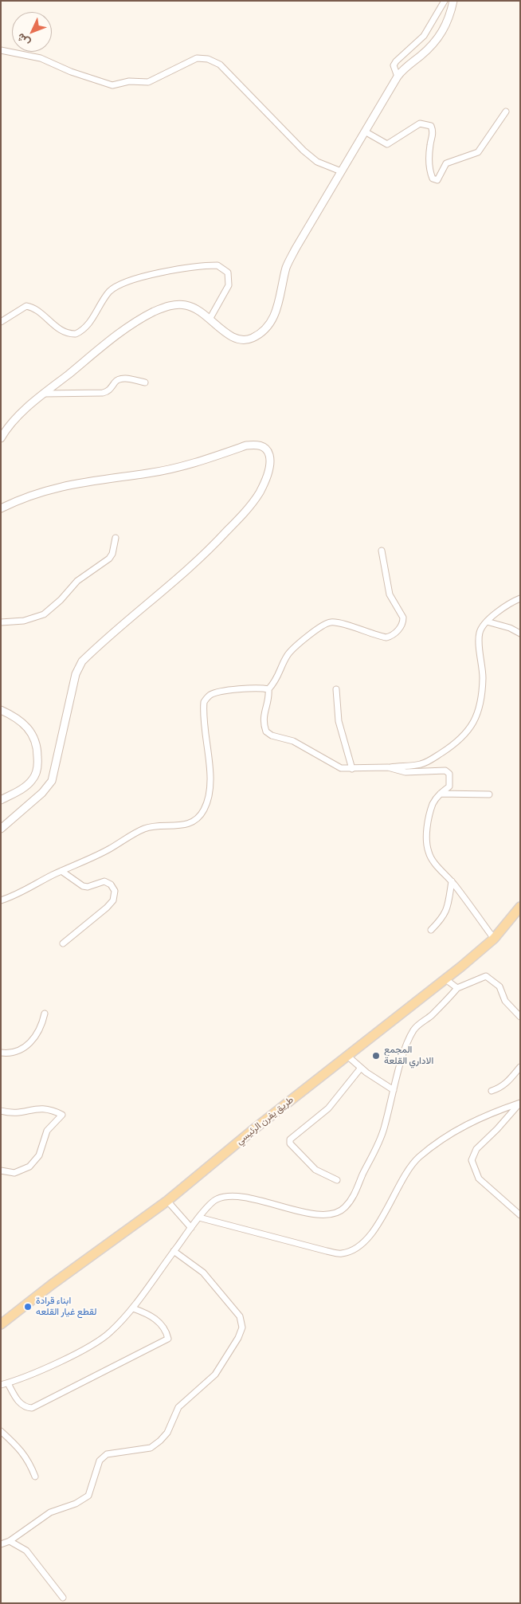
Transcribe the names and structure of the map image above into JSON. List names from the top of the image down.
{
  "streets": {
    "main road": ["طريق يفرن الرئيسي"]
  },
  "places": ["المجمع الاداري القلعة", "ابناء قرادة لقطع غيار القلعه"],
  "north": "bottom left"
}
